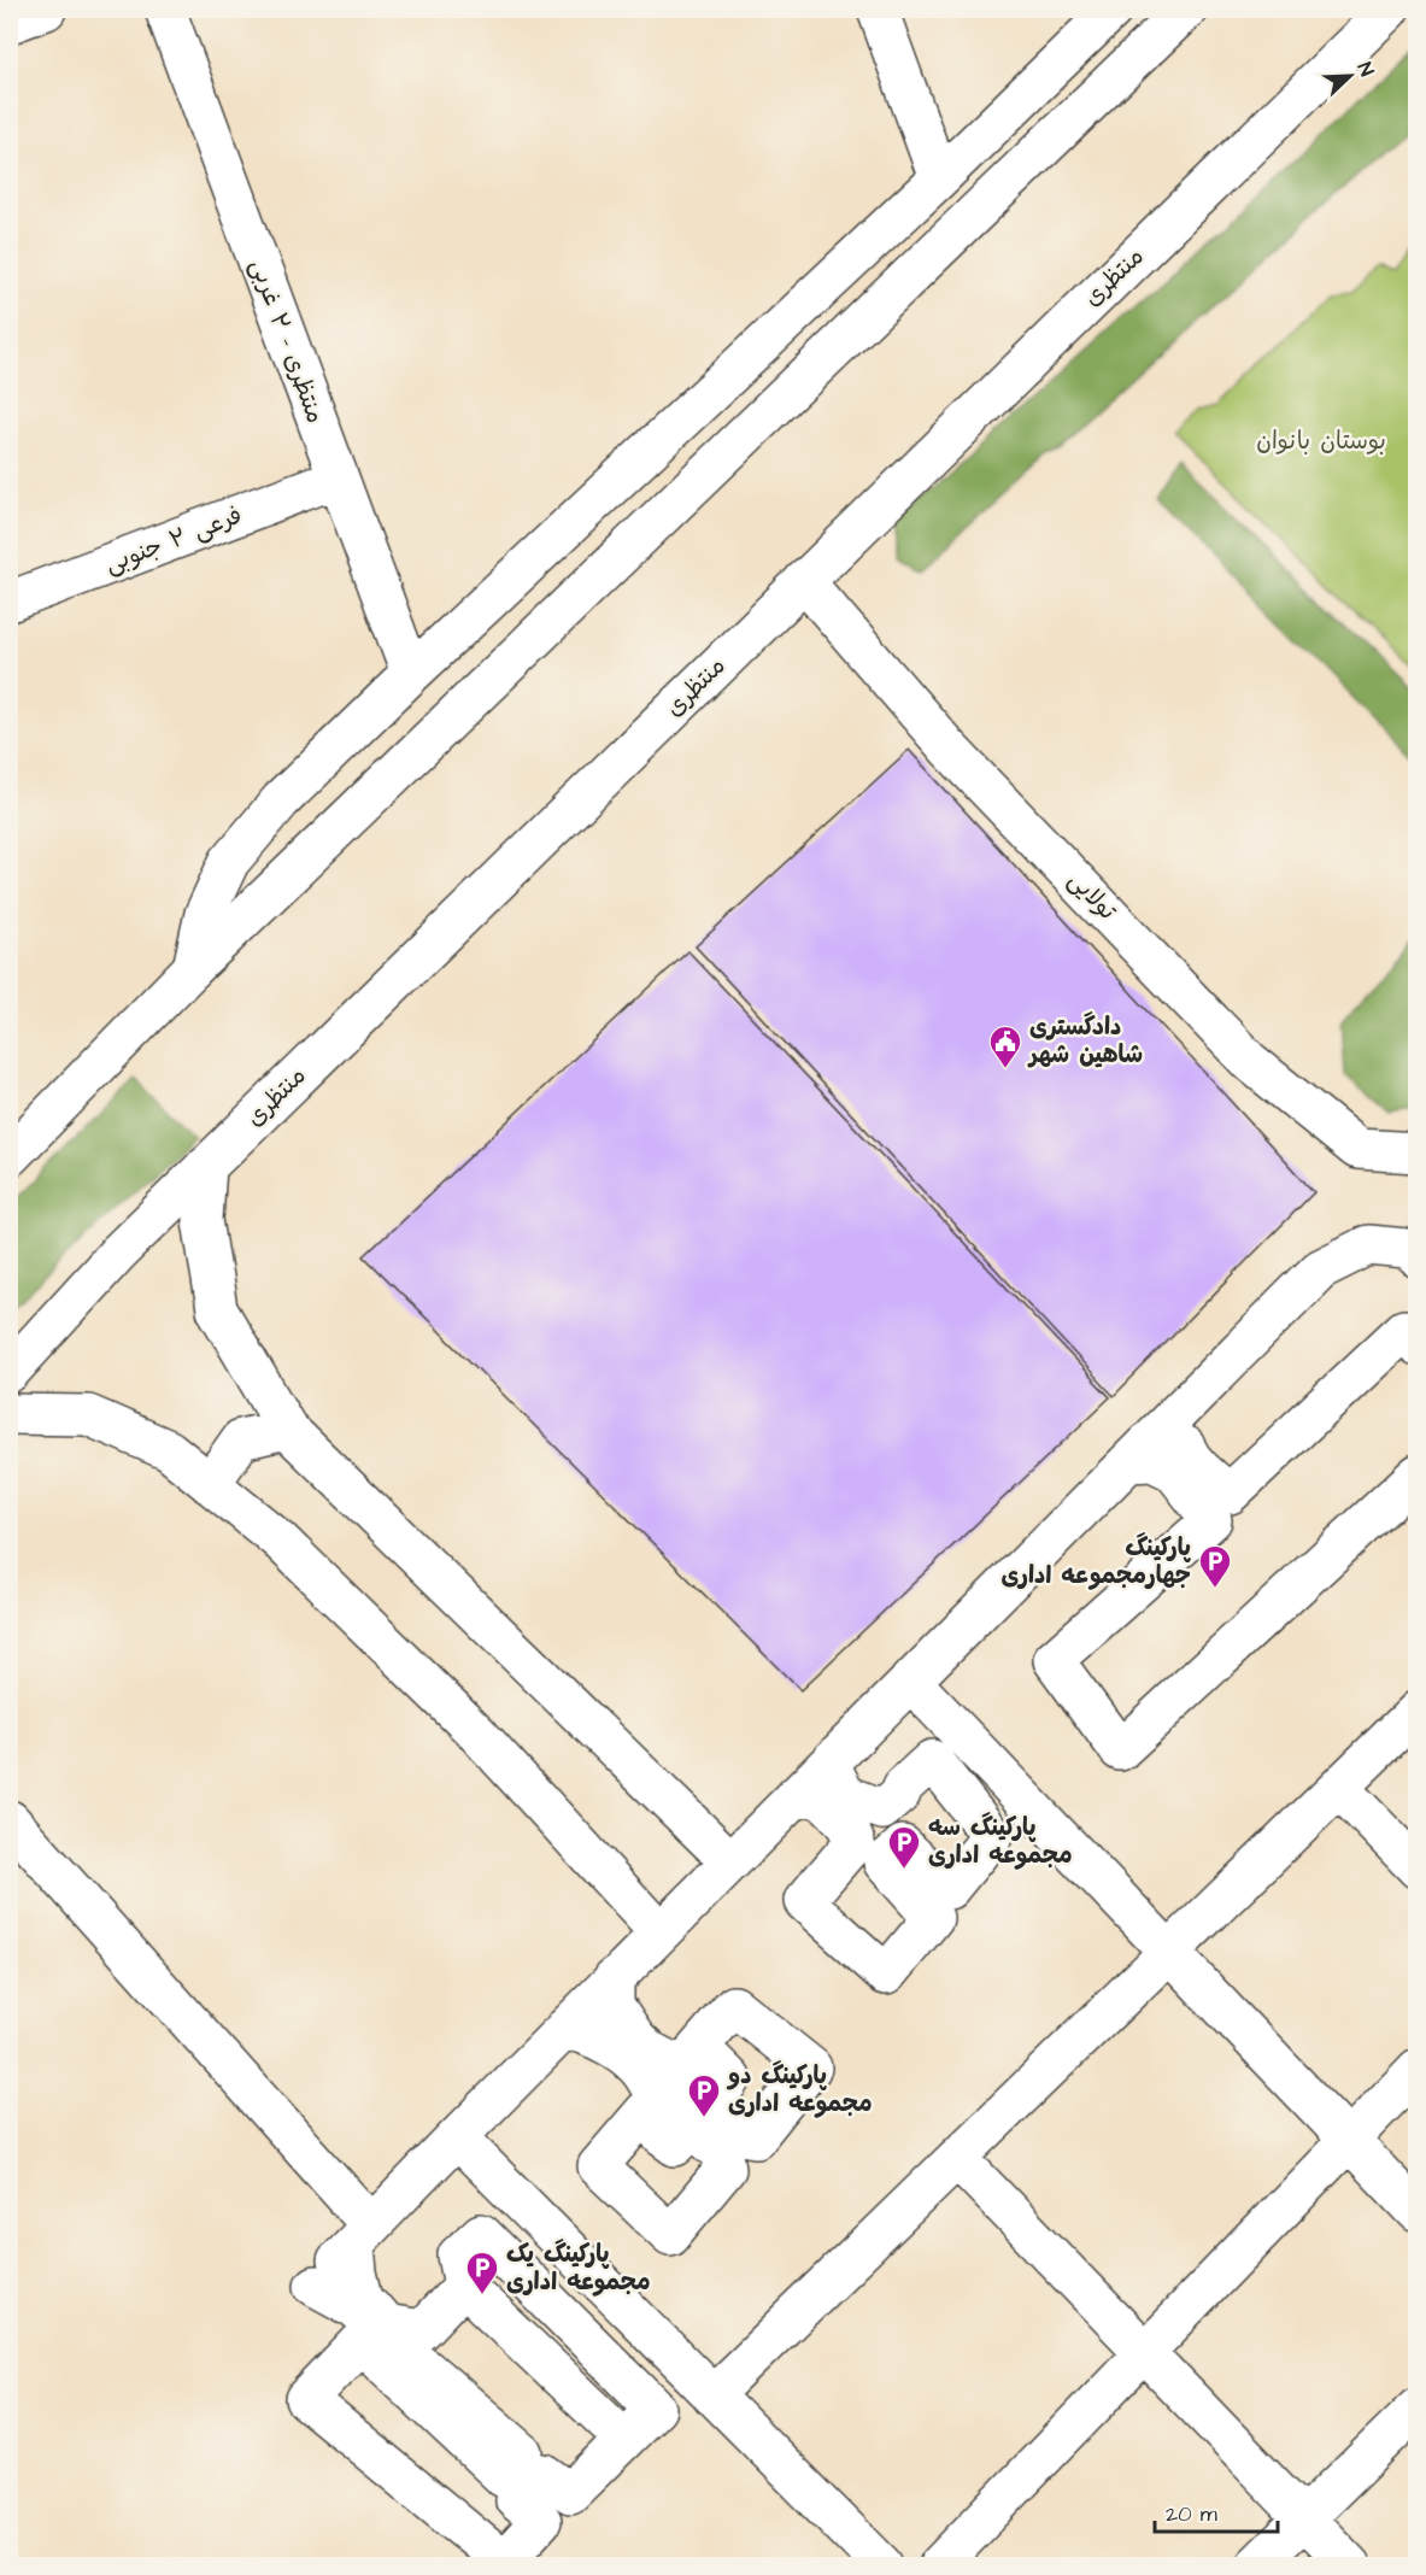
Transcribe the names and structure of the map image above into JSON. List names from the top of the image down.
{
  "streets": {
    "street": [
      "منتظری",
      "منتظری - ۲ غربی",
      "فرعی ۲ جنوبی",
      "تولایی"
    ]
  },
  "crossings": [
    ["منتظری", "تولایی"],
    ["منتظری - ۲ غربی", "فرعی ۲ جنوبی"]
  ],
  "parks": ["بوستان بانوان"],
  "places": {
    "public building": ["دادگستری شاهین شهر"],
    "parking": [
      "پارکینگ جهارمجموعه اداری",
      "پارکینگ سه مجموعه اداری",
      "پارکینگ دو مجموعه اداری",
      "پارکینگ یک مجموعه اداری"
    ]
  },
  "scale_bar": "20 m",
  "north": "top right"
}
